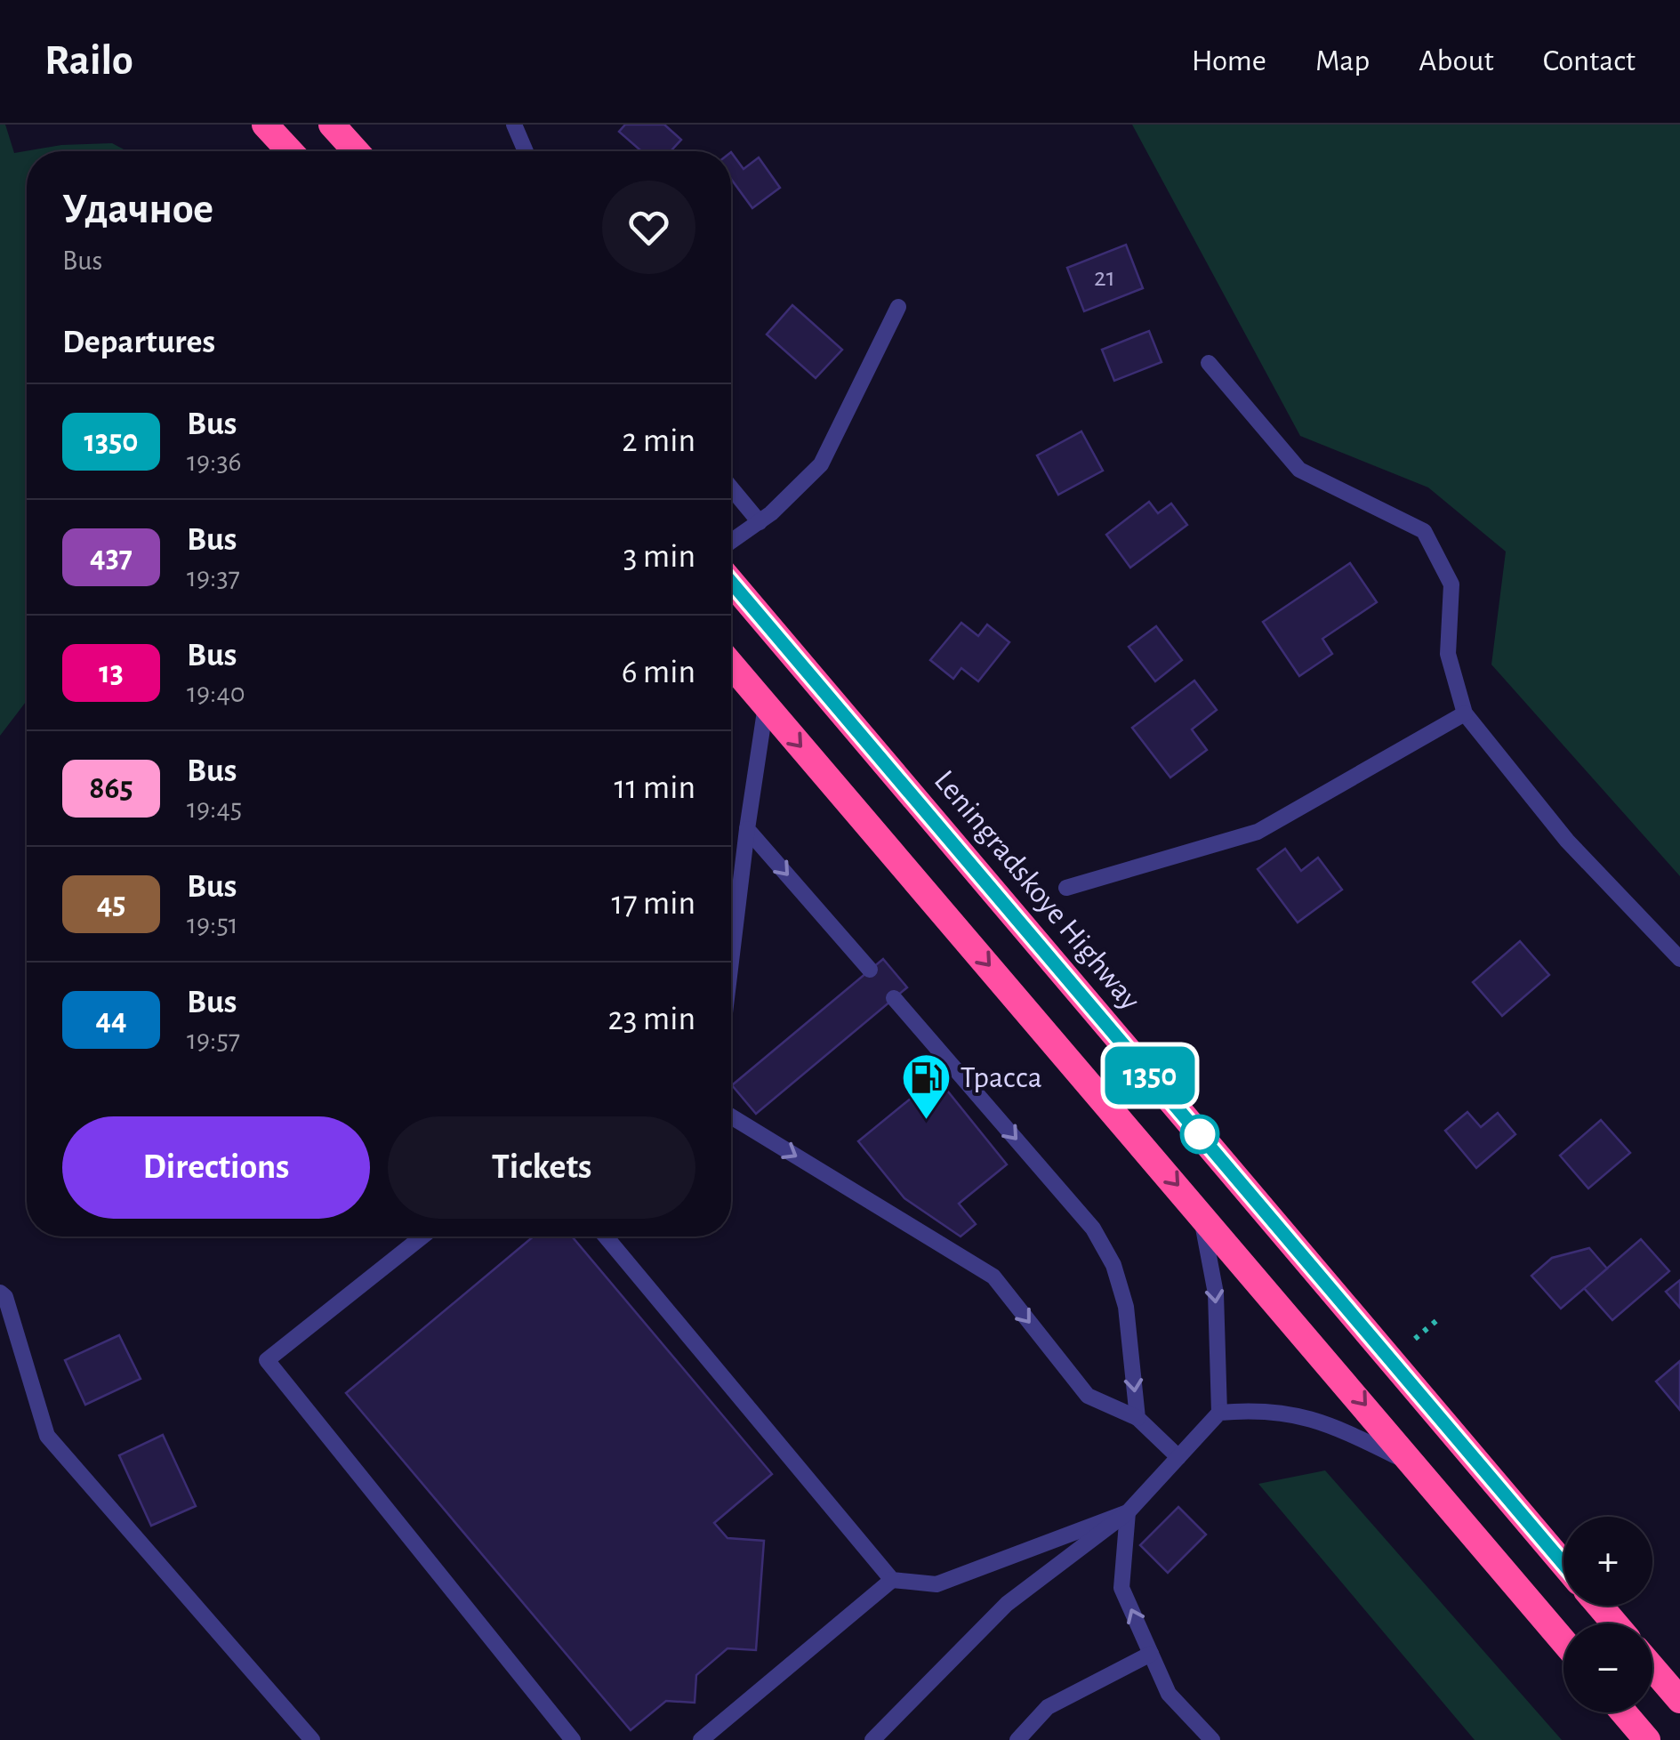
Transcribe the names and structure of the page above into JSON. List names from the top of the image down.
{
  "streets": {
    "highway": ["Leningradskoye Highway"]
  },
  "places": {
    "fuel station": ["Трасса"]
  },
  "lines": ["bus line 1350"],
  "house_numbers": ["21"],
  "page": {
    "header": "Railo",
    "nav": [
      "Home",
      "Map",
      "About",
      "Contact"
    ],
    "on_map": "1350",
    "heading": [
      ["Удачное", "Bus"],
      "Departures"
    ],
    "list": [
      {
        "mark": "1350",
        "name": "Bus",
        "note": "19:36",
        "value": "2 min"
      },
      {
        "mark": "437",
        "name": "Bus",
        "note": "19:37",
        "value": "3 min"
      },
      {
        "mark": "13",
        "name": "Bus",
        "note": "19:40",
        "value": "6 min"
      },
      {
        "mark": "865",
        "name": "Bus",
        "note": "19:45",
        "value": "11 min"
      },
      {
        "mark": "45",
        "name": "Bus",
        "note": "19:51",
        "value": "17 min"
      },
      {
        "mark": "44",
        "name": "Bus",
        "note": "19:57",
        "value": "23 min"
      }
    ],
    "buttons": ["Directions", "Tickets"],
    "map_buttons": ["+", "−"]
  }
}
